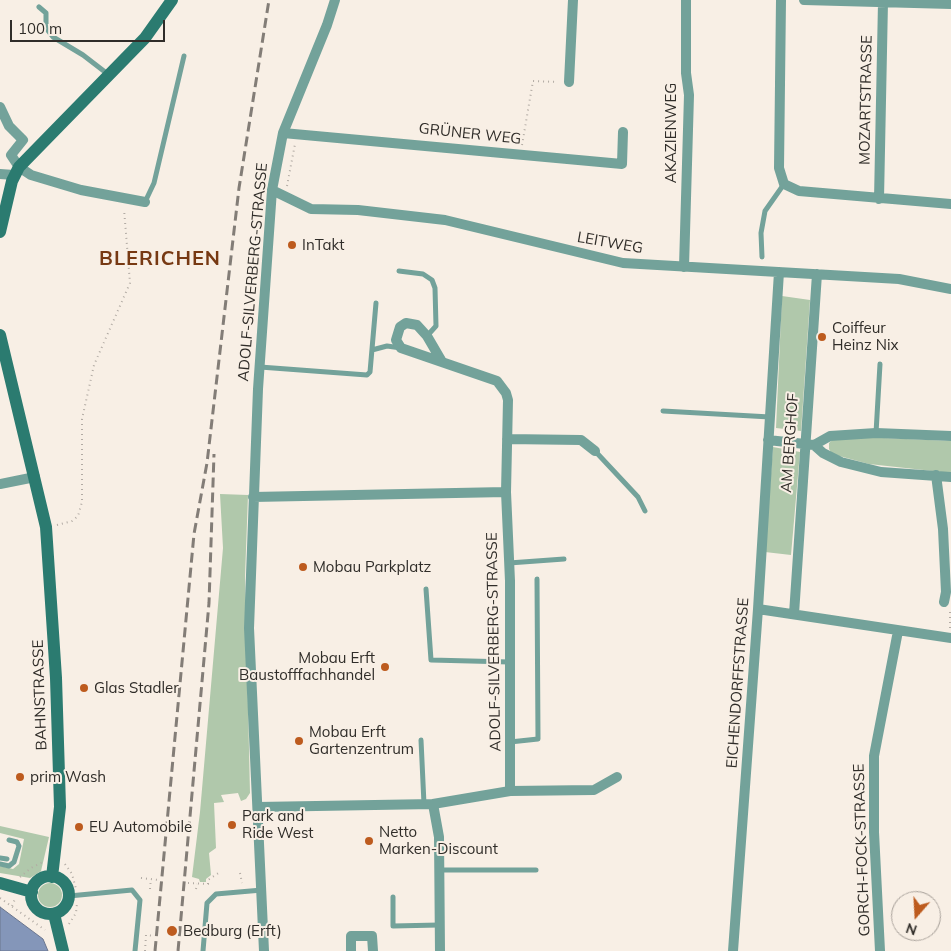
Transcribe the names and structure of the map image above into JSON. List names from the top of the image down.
{
  "streets": {
    "street": [
      "MOZARTSTRASSE",
      "AKAZIENWEG",
      "GRÜNER WEG",
      "LEITWEG",
      "ADOLF-SILVERBERG-STRASSE",
      "AM BERGHOF",
      "EICHENDORFFSTRASSE",
      "BAHNSTRASSE",
      "GORCH-FOCK-STRASSE"
    ]
  },
  "crossings": [
    ["AKAZIENWEG", "LEITWEG"],
    ["GRÜNER WEG", "ADOLF-SILVERBERG-STRASSE"],
    ["LEITWEG", "ADOLF-SILVERBERG-STRASSE"],
    ["LEITWEG", "AM BERGHOF"],
    ["LEITWEG", "EICHENDORFFSTRASSE"]
  ],
  "districts": ["BLERICHEN"],
  "places": [
    "InTakt",
    "Coiffeur Heinz Nix",
    "Mobau Parkplatz",
    "Mobau Erft Baustofffachhandel",
    "Glas Stadler",
    "Mobau Erft Gartenzentrum",
    "prim Wash",
    "Park and Ride West",
    "EU Automobile",
    "Netto Marken-Discount",
    "Bedburg (Erft)"
  ],
  "scale_bar": "100 m",
  "north": "bottom"
}
